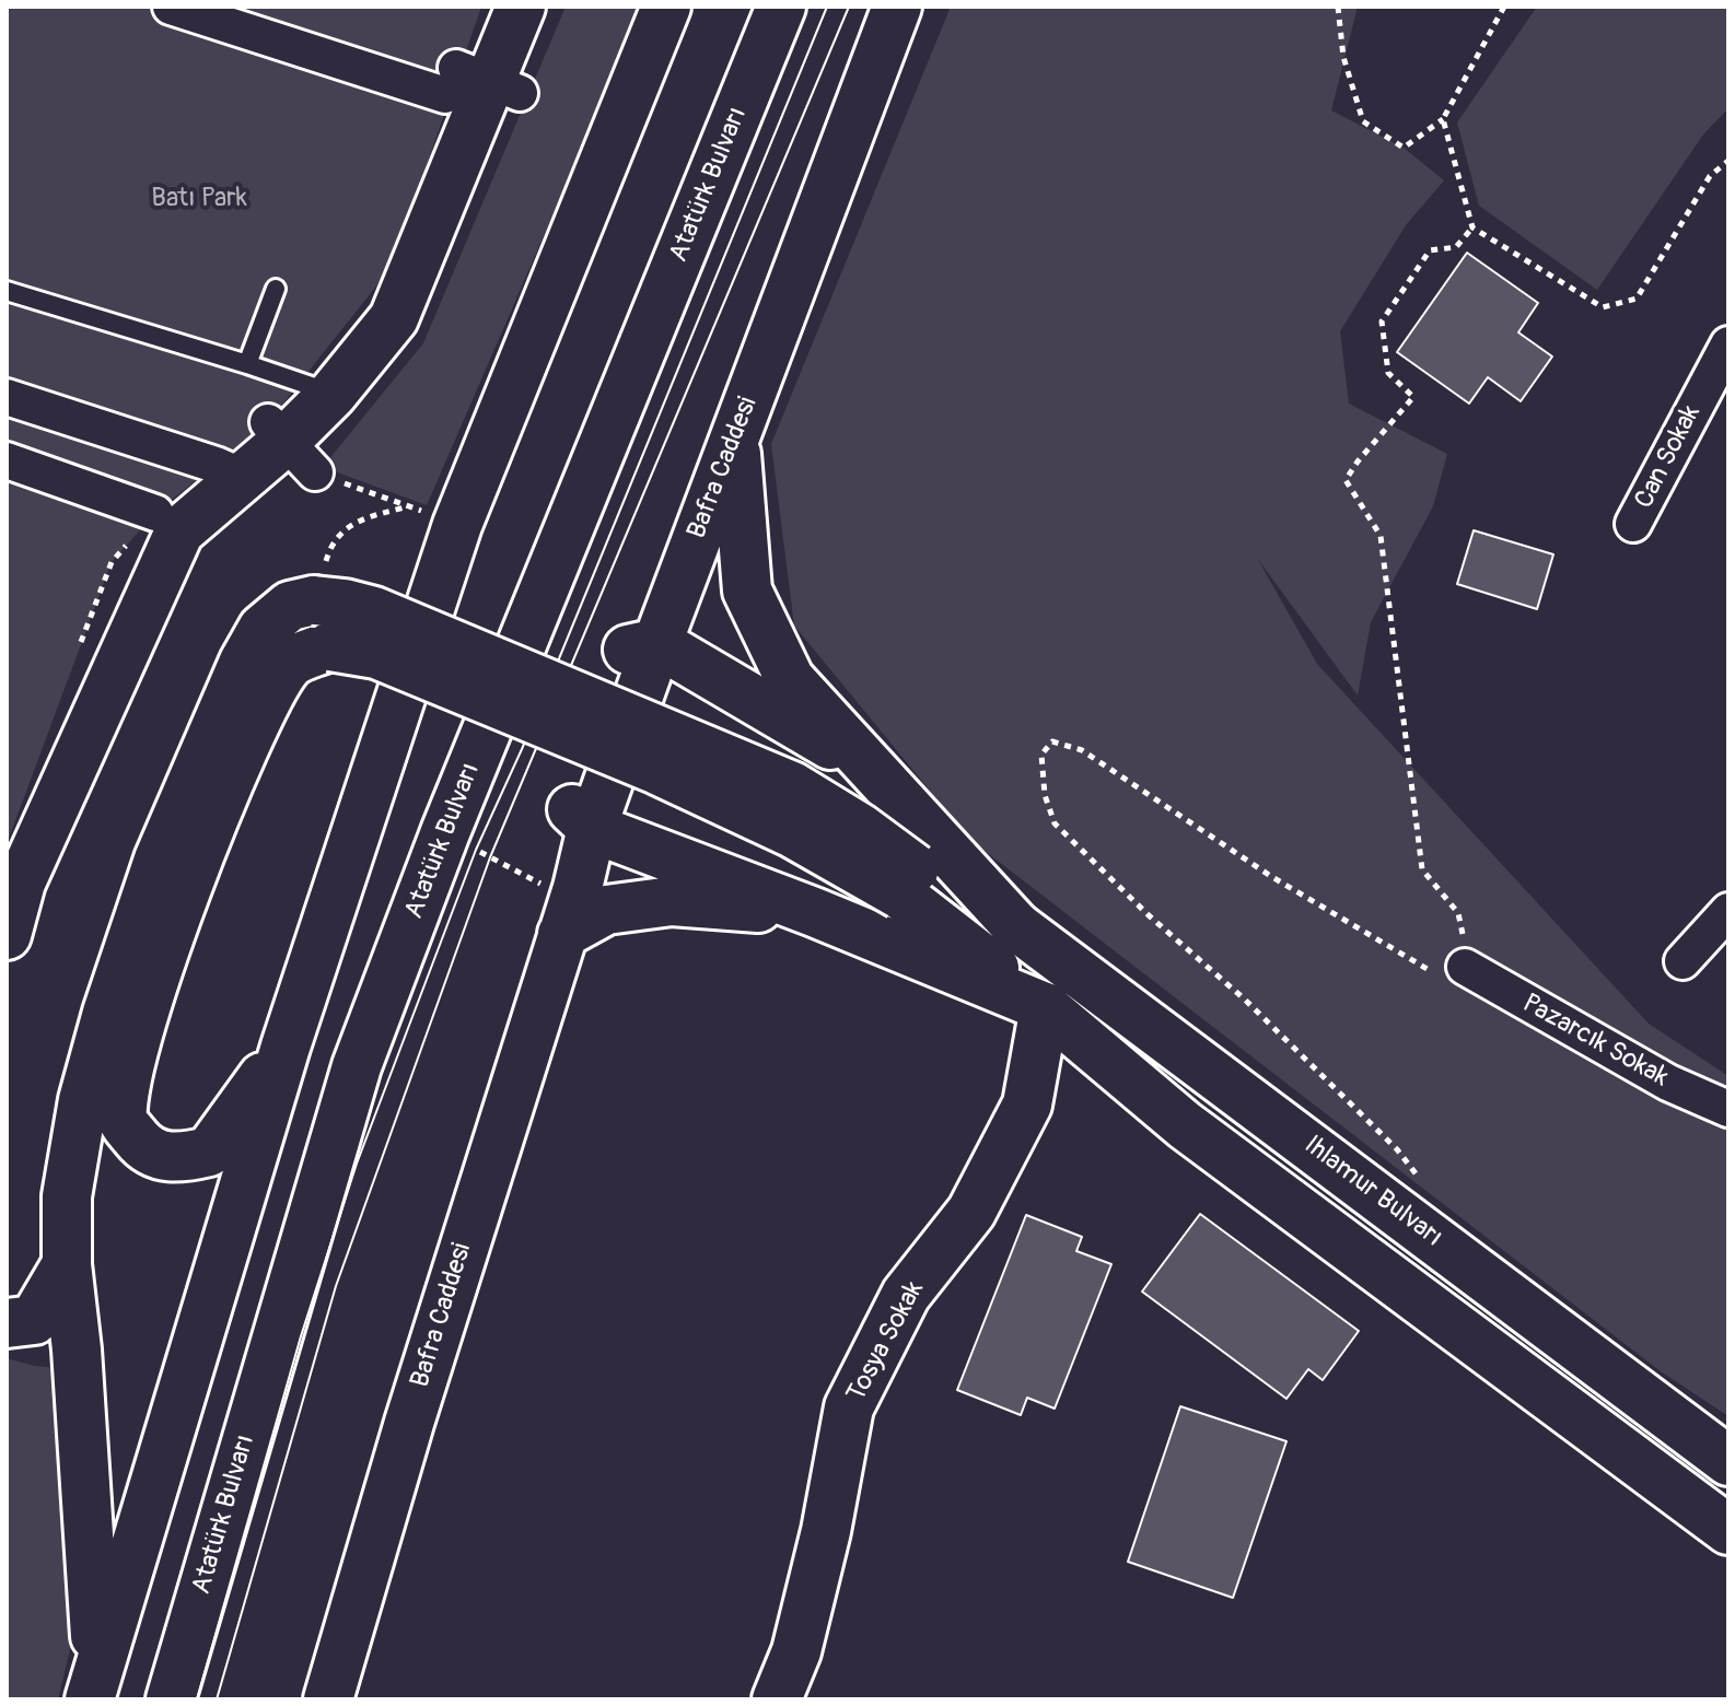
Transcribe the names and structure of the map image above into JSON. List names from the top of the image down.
{
  "streets": {
    "main road": [
      "Atatürk Bulvarı",
      "Bafra Caddesi",
      "Ihlamur Bulvarı",
      "Tosya Sokak"
    ],
    "street": ["Can Sokak", "Pazarcık Sokak"]
  },
  "parks": ["Batı Park"]
}
